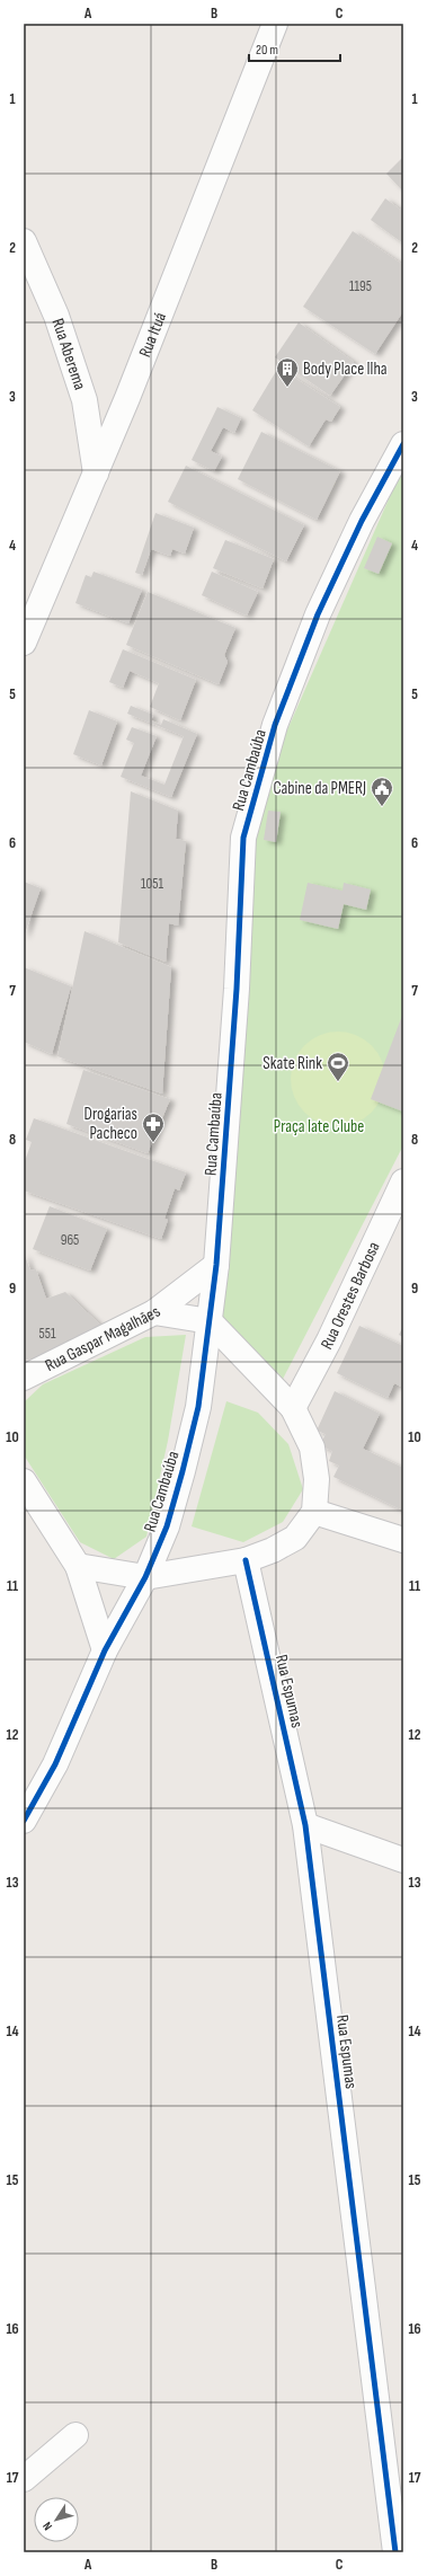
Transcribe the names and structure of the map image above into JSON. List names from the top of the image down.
{
  "streets": {
    "street": [
      "Rua Ituá",
      "Rua Aberema",
      "Rua Cambaúba",
      "Rua Orestes Barbosa",
      "Rua Gaspar Magalhães",
      "Rua Espumas"
    ]
  },
  "crossings": [
    ["Rua Ituá", "Rua Aberema"],
    ["Rua Cambaúba", "Rua Gaspar Magalhães"]
  ],
  "parks": ["Praça Iate Clube"],
  "places": {
    "building": ["Body Place Ilha"],
    "public building": ["Cabine da PMERJ"],
    "sports": ["Skate Rink"],
    "pharmacy": ["Drogarias Pacheco"]
  },
  "house_numbers": [
    "1195",
    "1051",
    "965",
    "551"
  ],
  "scale_bar": "20 m",
  "north": "bottom left",
  "grid": {
    "columns": ["A", "B", "C"],
    "rows": [
      "1",
      "2",
      "3",
      "4",
      "5",
      "6",
      "7",
      "8",
      "9",
      "10",
      "11",
      "12",
      "13",
      "14",
      "15",
      "16",
      "17"
    ]
  }
}
